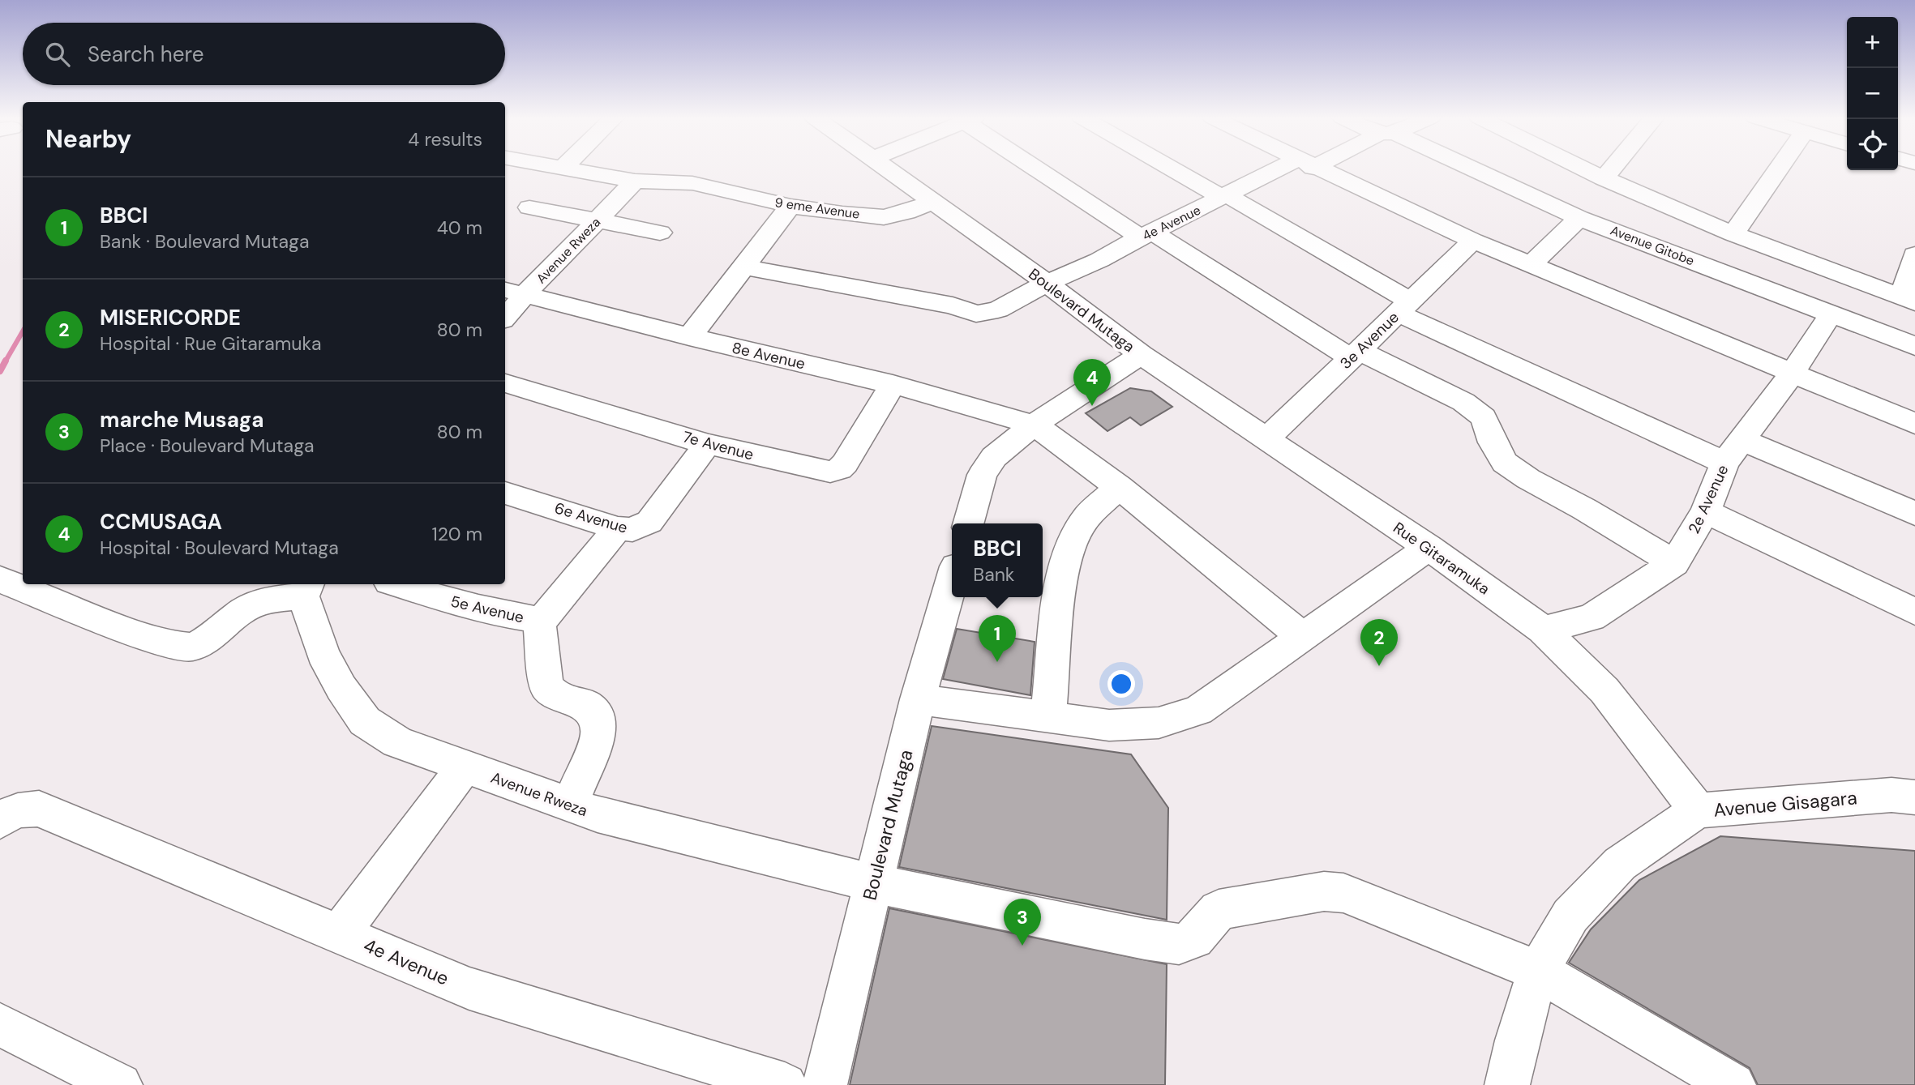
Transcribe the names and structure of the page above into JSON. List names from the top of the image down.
{
  "streets": {
    "street": [
      "9 eme Avenue",
      "4e Avenue",
      "Avenue Gitobe",
      "Avenue Rweza",
      "Boulevard Mutaga",
      "3e Avenue",
      "8e Avenue",
      "7e Avenue",
      "2e Avenue",
      "6e Avenue",
      "Rue Gitaramuka",
      "5e Avenue",
      "Avenue Gisagara"
    ]
  },
  "crossings": [
    ["9 eme Avenue", "Avenue Rweza"],
    ["9 eme Avenue", "Boulevard Mutaga"],
    ["4e Avenue", "Boulevard Mutaga"],
    ["Avenue Gitobe", "2e Avenue"],
    ["Avenue Rweza", "Boulevard Mutaga"],
    ["Avenue Rweza", "8e Avenue"],
    ["Avenue Rweza", "5e Avenue"],
    ["Avenue Rweza", "Avenue Gisagara"],
    ["Boulevard Mutaga", "8e Avenue"],
    ["Boulevard Mutaga", "Rue Gitaramuka"],
    ["3e Avenue", "Rue Gitaramuka"],
    ["8e Avenue", "7e Avenue"],
    ["7e Avenue", "6e Avenue"],
    ["2e Avenue", "Rue Gitaramuka"],
    ["Rue Gitaramuka", "Avenue Gisagara"]
  ],
  "page": {
    "map_buttons": ["+", "−"],
    "search": "Search here",
    "heading": ["Nearby", "4 results"],
    "list": [
      {
        "mark": "1",
        "name": "BBCI",
        "note": "Bank · Boulevard Mutaga",
        "value": "40 m"
      },
      {
        "mark": "2",
        "name": "MISERICORDE",
        "note": "Hospital · Rue Gitaramuka",
        "value": "80 m"
      },
      {
        "mark": "3",
        "name": "marche Musaga",
        "note": "Place · Boulevard Mutaga",
        "value": "80 m"
      },
      {
        "mark": "4",
        "name": "CCMUSAGA",
        "note": "Hospital · Boulevard Mutaga",
        "value": "120 m"
      }
    ],
    "pins": [
      "4",
      "1",
      "2",
      "3"
    ],
    "popup": ["BBCI", "Bank"]
  }
}
